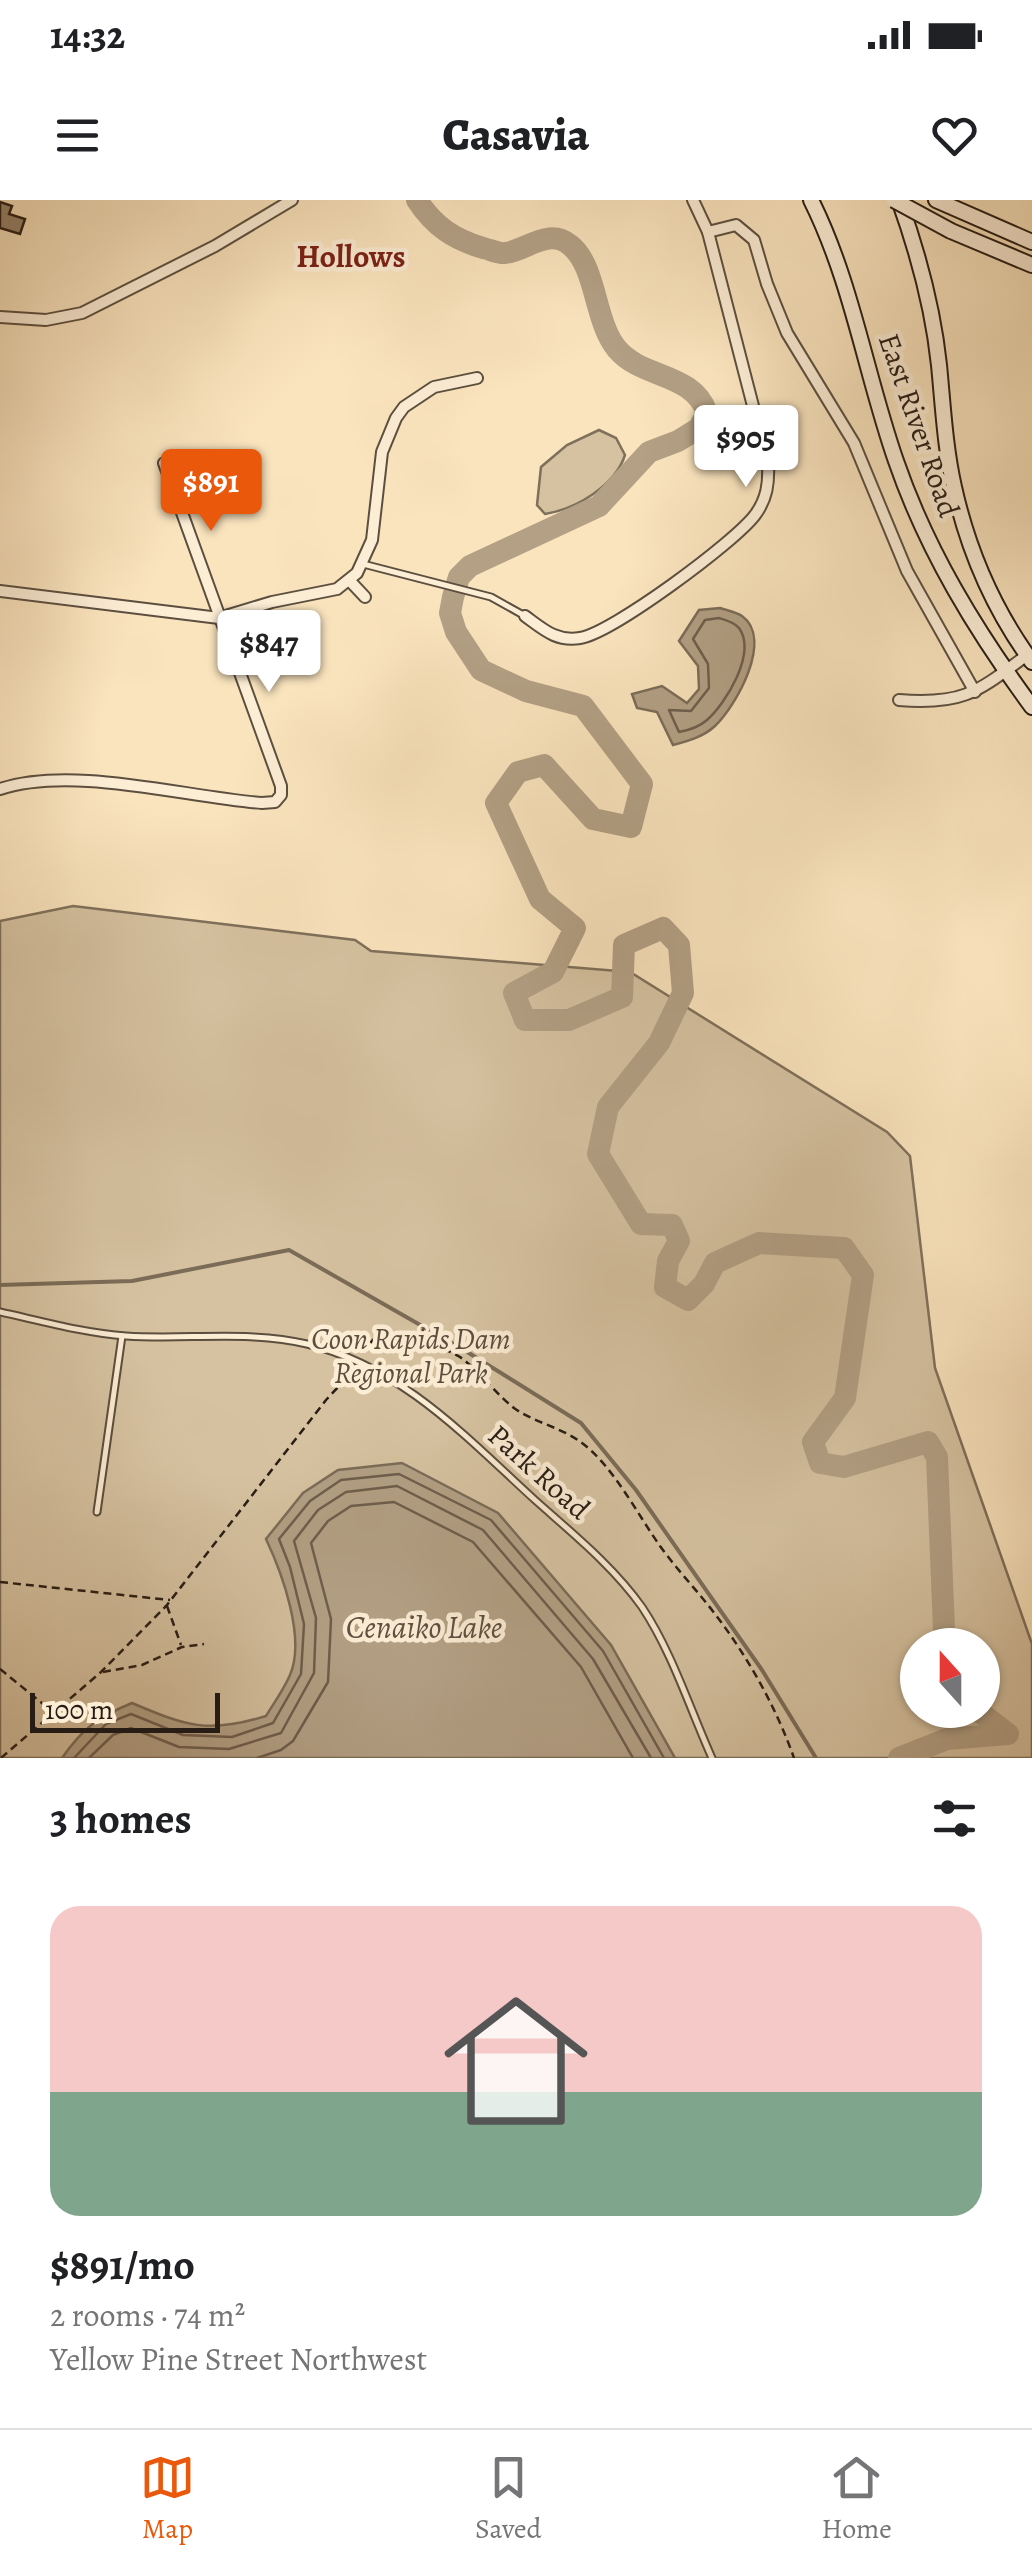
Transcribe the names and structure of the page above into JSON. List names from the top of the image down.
{
  "streets": {
    "main road": ["East River Road"],
    "lane": ["Park Road"]
  },
  "districts": ["Hollows"],
  "water": ["Cenaiko Lake"],
  "parks": ["Coon Rapids Dam Regional Park"],
  "scale_bar": "100 m",
  "north": "top",
  "page": {
    "status": "14:32",
    "header": "Casavia",
    "price": ["$905", "$891", "$847"],
    "scale": "100 m",
    "heading": "3 homes",
    "list": [
      {
        "name": "$891/mo",
        "note": "2 rooms · 74 m² · Yellow Pine Street Northwest"
      }
    ],
    "tabs": ["Map", "Saved", "Home"]
  }
}
